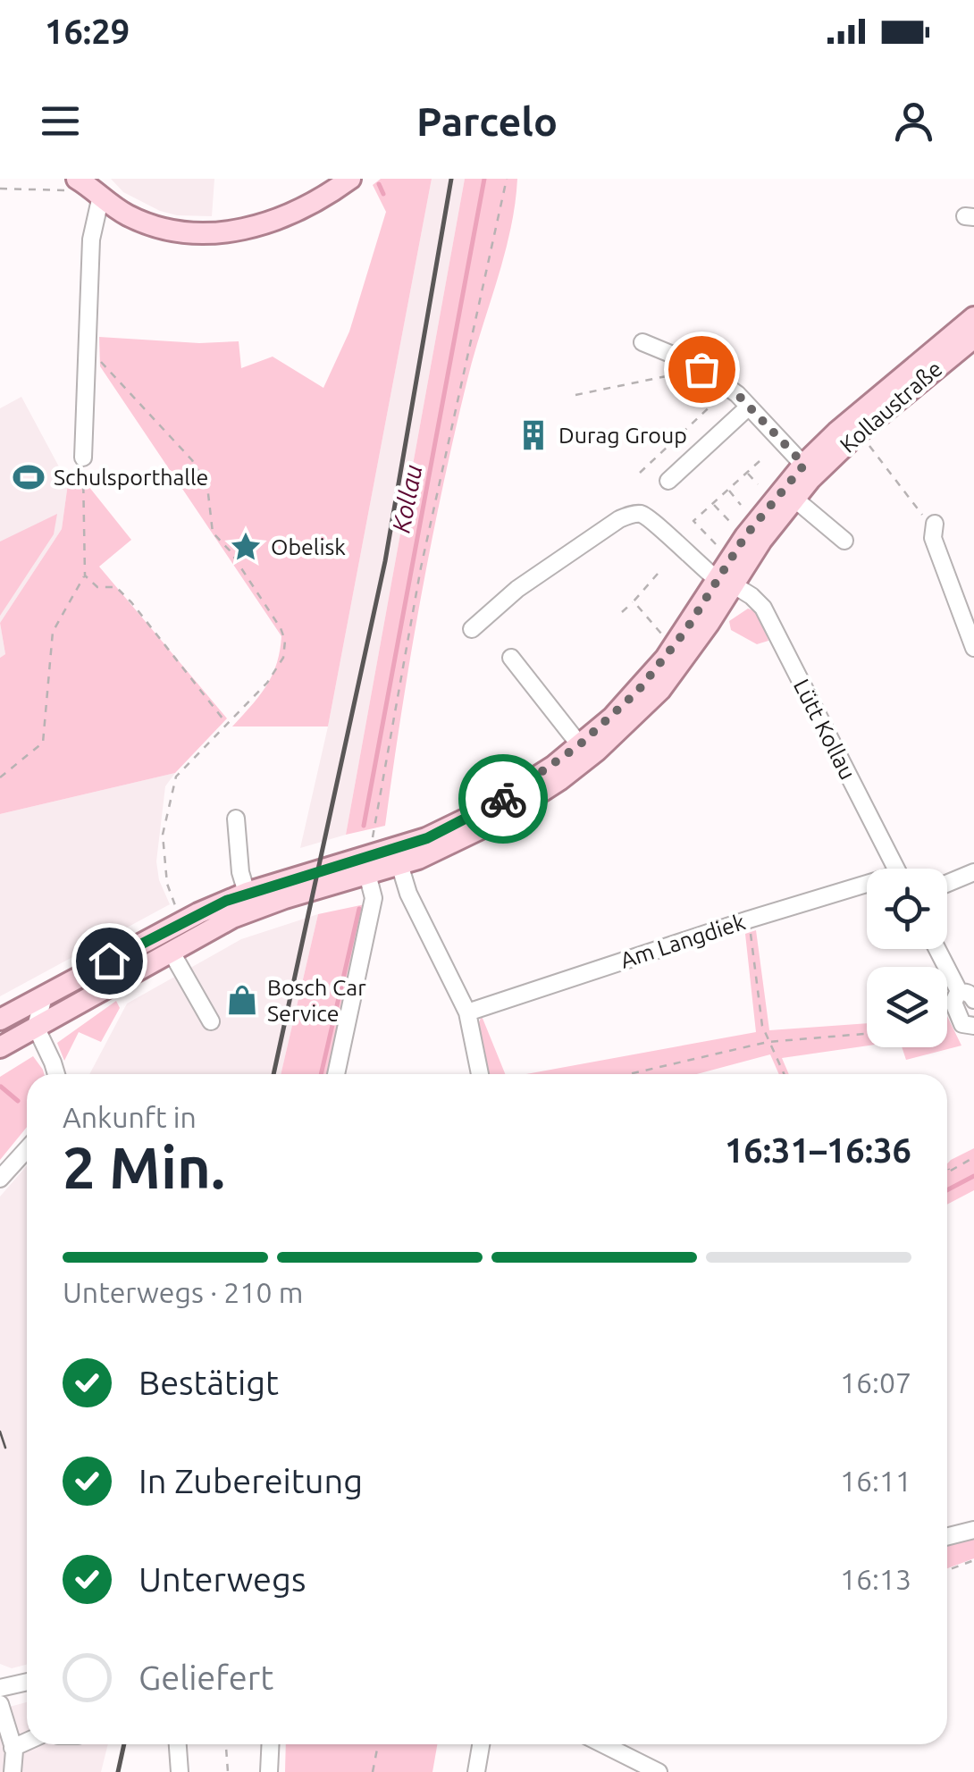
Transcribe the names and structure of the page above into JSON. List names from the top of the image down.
{
  "streets": {
    "main road": ["Kollaustraße"],
    "street": ["Lütt Kollau", "Am Langdiek"]
  },
  "crossings": [
    ["Kollaustraße", "Lütt Kollau"]
  ],
  "water": ["Kollau"],
  "places": {
    "building": ["Durag Group"],
    "sports": ["Schulsporthalle"],
    "place": ["Obelisk"],
    "shop": ["Bosch Car Service"]
  },
  "page": {
    "status": "16:29",
    "header": "Parcelo",
    "heading": ["2 Min.", "Ankunft in", "16:31–16:36"],
    "bar": "Unterwegs · 210 m",
    "list": [
      ["Bestätigt", "16:07"],
      ["In Zubereitung", "16:11"],
      ["Unterwegs", "16:13"],
      "Geliefert"
    ]
  }
}
